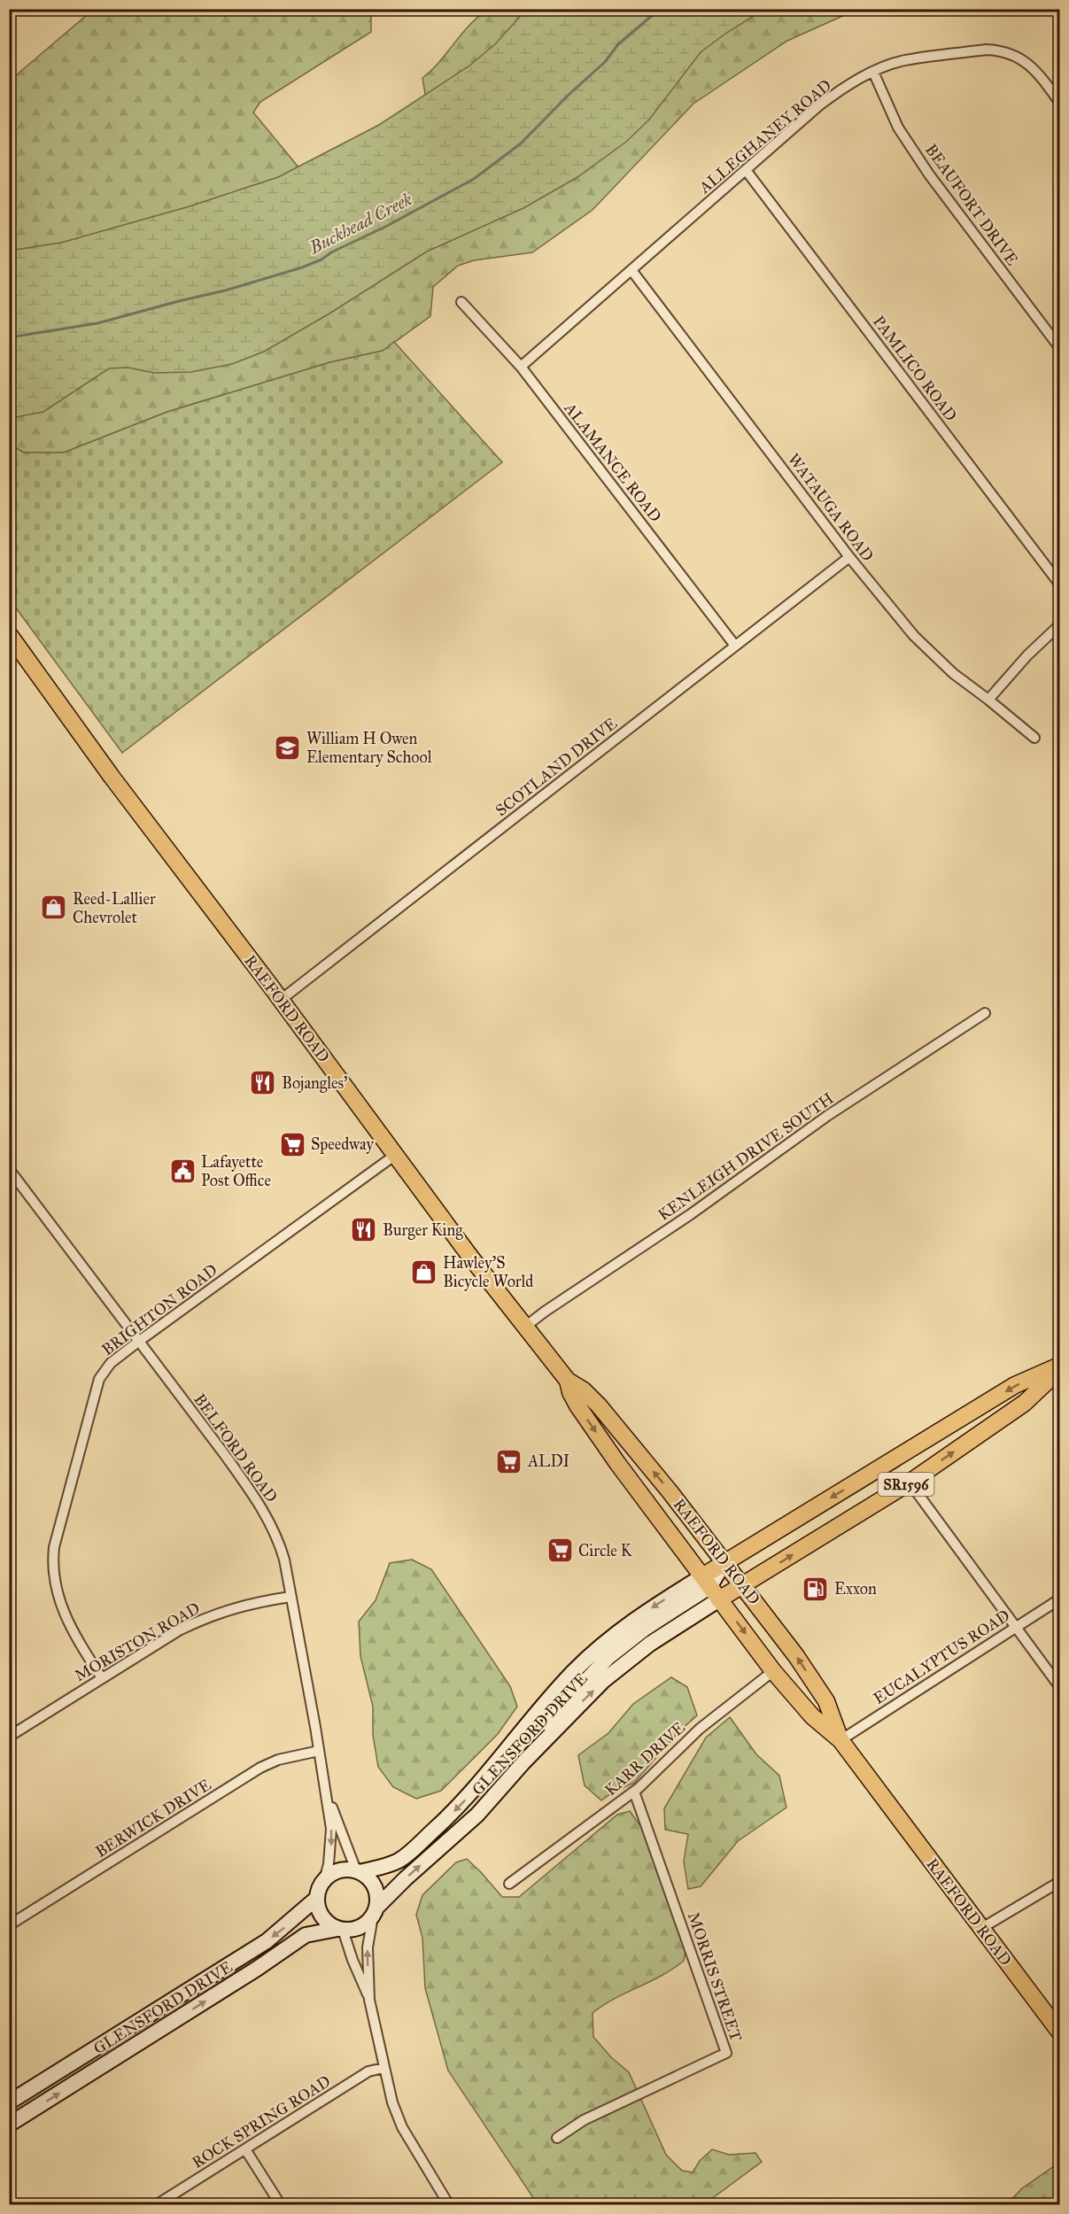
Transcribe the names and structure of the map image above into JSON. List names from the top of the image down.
{
  "streets": {
    "main road": ["RAEFORD ROAD", "SR1596", "GLENSFORD DRIVE"],
    "street": [
      "ALLEGHANEY ROAD",
      "BEAUFORT DRIVE",
      "PAMLICO ROAD",
      "ALAMANCE ROAD",
      "WATAUGA ROAD",
      "SCOTLAND DRIVE",
      "KENLEIGH DRIVE SOUTH",
      "BRIGHTON ROAD",
      "BELFORD ROAD",
      "MORISTON ROAD",
      "EUCALYPTUS ROAD",
      "KARR DRIVE",
      "BERWICK DRIVE",
      "MORRIS STREET",
      "ROCK SPRING ROAD"
    ]
  },
  "crossings": [
    ["ALLEGHANEY ROAD", "BEAUFORT DRIVE"],
    ["ALLEGHANEY ROAD", "PAMLICO ROAD"],
    ["ALLEGHANEY ROAD", "ALAMANCE ROAD"],
    ["ALLEGHANEY ROAD", "WATAUGA ROAD"],
    ["ALAMANCE ROAD", "SCOTLAND DRIVE"],
    ["WATAUGA ROAD", "SCOTLAND DRIVE"],
    ["SCOTLAND DRIVE", "RAEFORD ROAD"],
    ["RAEFORD ROAD", "KENLEIGH DRIVE SOUTH"],
    ["RAEFORD ROAD", "BRIGHTON ROAD"],
    ["RAEFORD ROAD", "SR1596"],
    ["RAEFORD ROAD", "EUCALYPTUS ROAD"],
    ["RAEFORD ROAD", "GLENSFORD DRIVE"],
    ["RAEFORD ROAD", "KARR DRIVE"],
    ["BRIGHTON ROAD", "BELFORD ROAD"],
    ["BRIGHTON ROAD", "MORISTON ROAD"],
    ["BELFORD ROAD", "MORISTON ROAD"],
    ["BELFORD ROAD", "GLENSFORD DRIVE"],
    ["BELFORD ROAD", "BERWICK DRIVE"],
    ["SR1596", "GLENSFORD DRIVE"],
    ["KARR DRIVE", "MORRIS STREET"]
  ],
  "water": ["Buckhead Creek"],
  "places": {
    "school or university": ["William H Owen Elementary School"],
    "shop": ["Reed-Lallier Chevrolet", "Hawley'S Bicycle World"],
    "restaurant": ["Bojangles'", "Burger King"],
    "supermarket": ["Speedway", "ALDI", "Circle K"],
    "public building": ["Lafayette Post Office"],
    "fuel station": ["Exxon"]
  }
}
